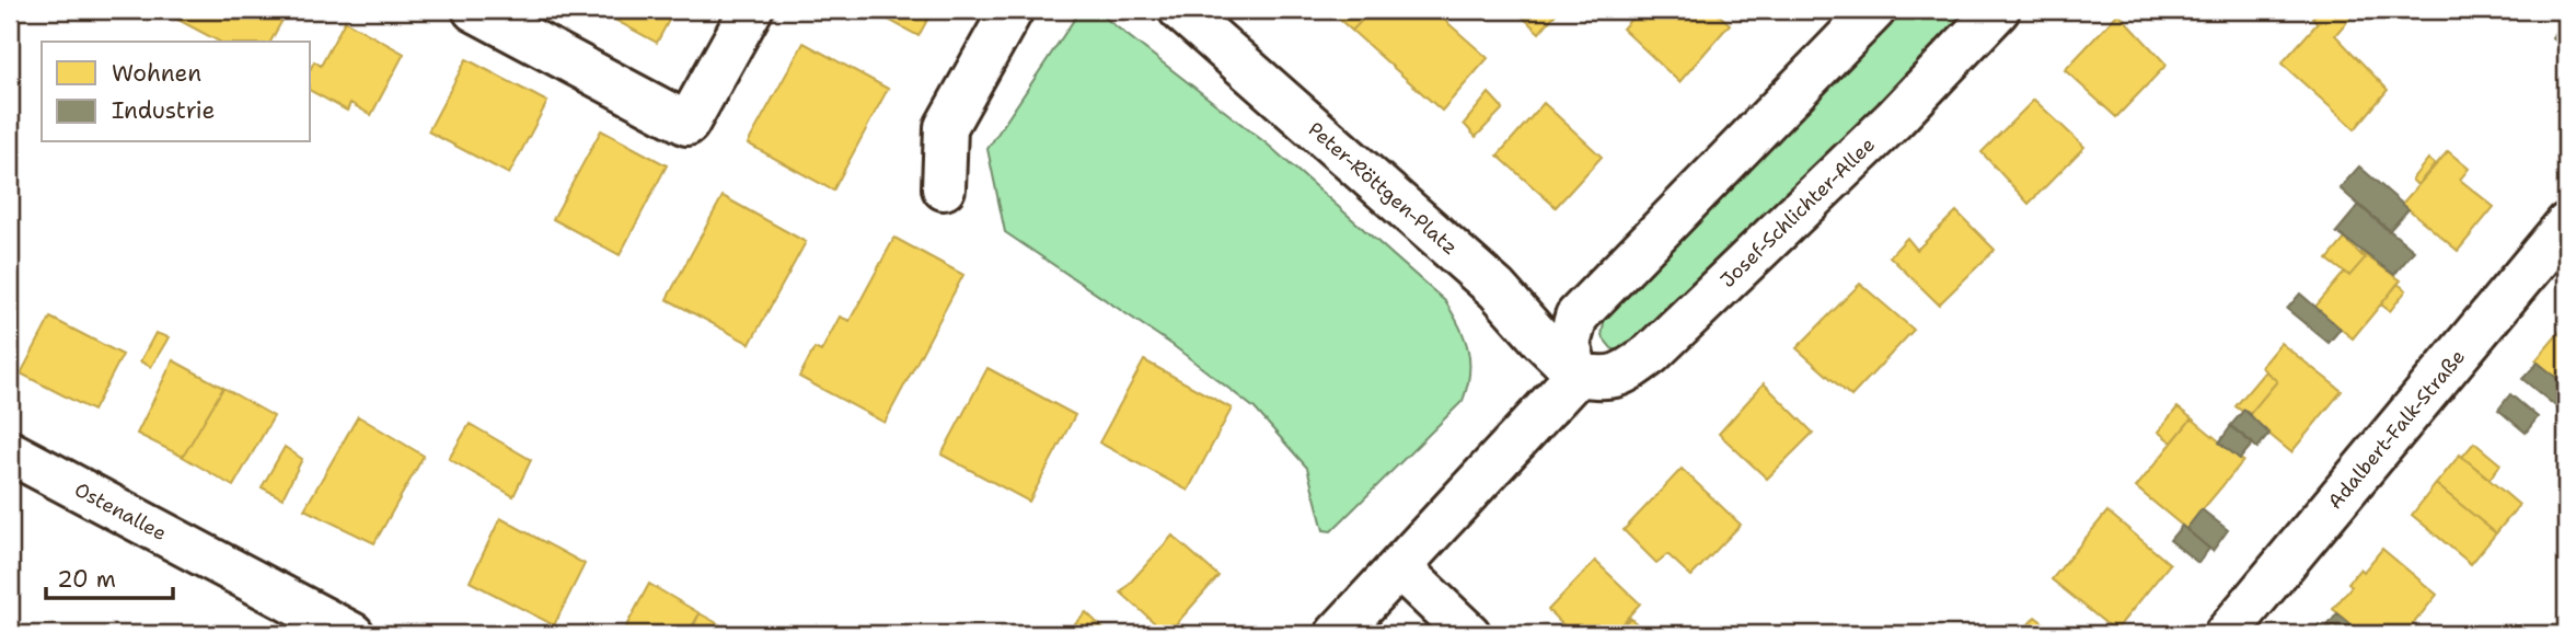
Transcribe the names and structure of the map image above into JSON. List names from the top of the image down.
{
  "streets": {
    "street": [
      "Peter-Röttgen-Platz",
      "Josef-Schlichter-Allee",
      "Adalbert-Falk-Straße",
      "Ostenallee"
    ]
  },
  "crossings": [
    ["Peter-Röttgen-Platz", "Josef-Schlichter-Allee"]
  ],
  "legend": ["Wohnen", "Industrie"],
  "scale_bar": "20 m"
}
